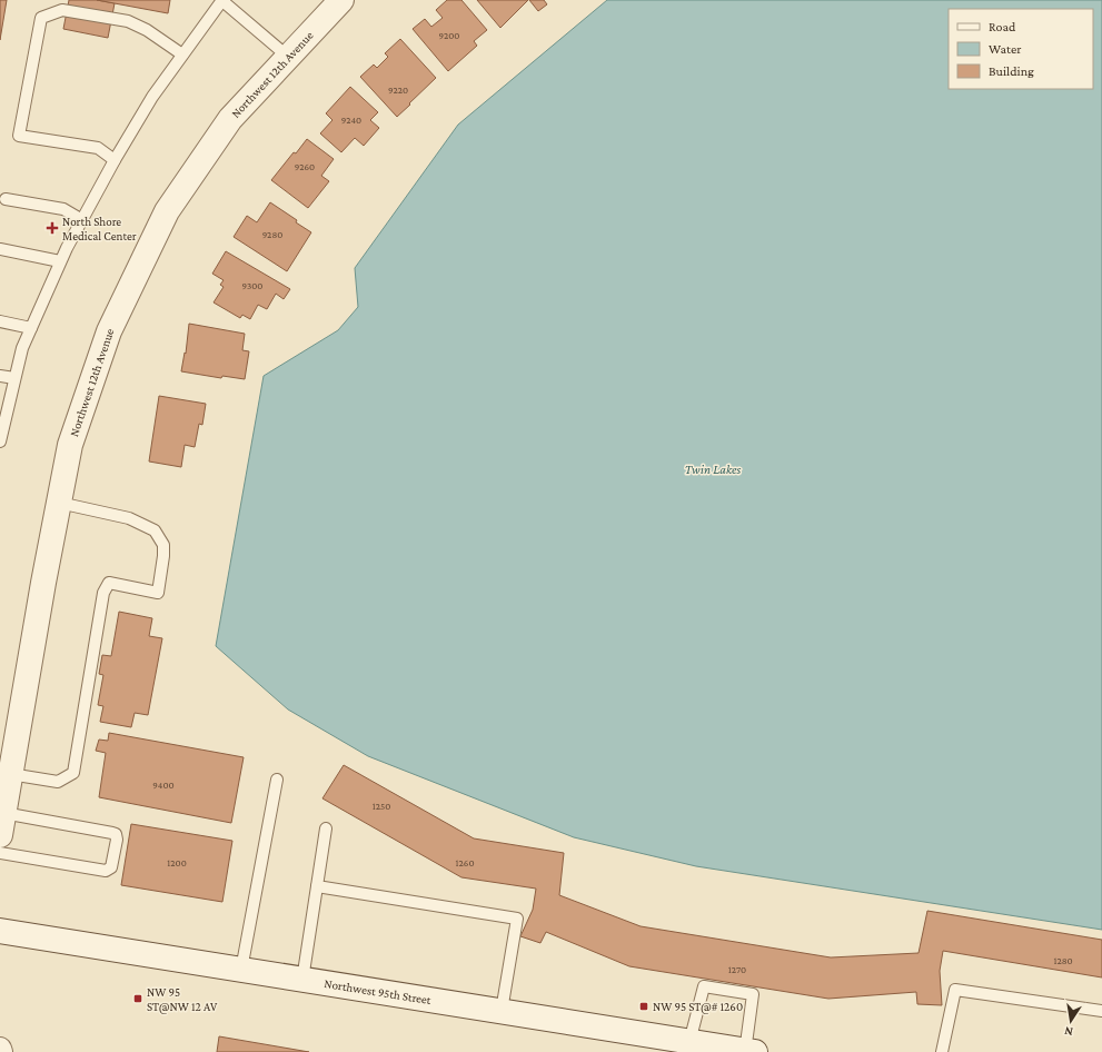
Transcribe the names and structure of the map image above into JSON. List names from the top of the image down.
{
  "streets": {
    "street": ["Northwest 12th Avenue", "Northwest 95th Street"]
  },
  "water": ["Twin Lakes"],
  "places": {
    "health": ["North Shore Medical Center"],
    "transit": ["NW 95 ST@NW 12 AV", "NW 95 ST@# 1260"]
  },
  "house_numbers": [
    "9200",
    "9220",
    "9240",
    "9260",
    "9280",
    "9300",
    "9400",
    "1250",
    "1200",
    "1260",
    "1280",
    "1270"
  ],
  "legend": ["Road", "Water", "Building"],
  "north": "bottom"
}
